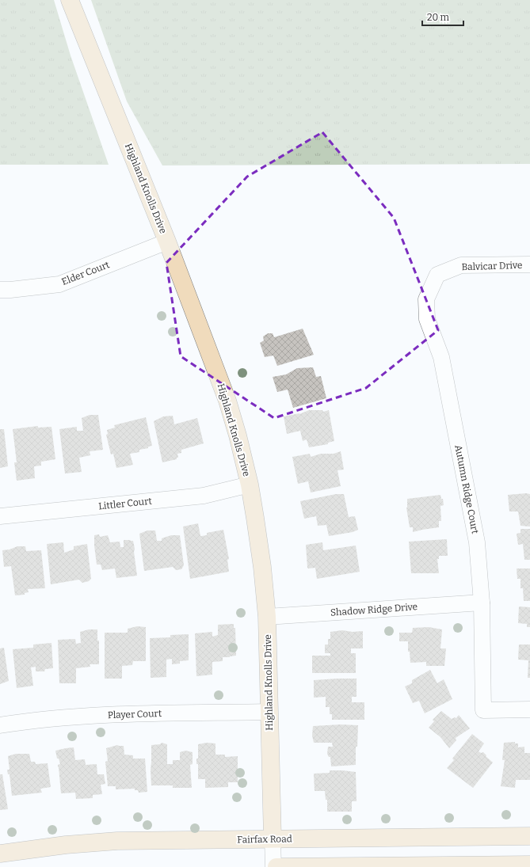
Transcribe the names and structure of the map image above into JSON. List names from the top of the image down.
{
  "streets": {
    "street": [
      "Highland Knolls Drive",
      "Balvicar Drive",
      "Elder Court",
      "Autumn Ridge Court",
      "Littler Court",
      "Shadow Ridge Drive",
      "Player Court",
      "Fairfax Road"
    ]
  },
  "crossings": [
    ["Highland Knolls Drive", "Elder Court"],
    ["Highland Knolls Drive", "Littler Court"],
    ["Highland Knolls Drive", "Shadow Ridge Drive"],
    ["Highland Knolls Drive", "Player Court"],
    ["Highland Knolls Drive", "Fairfax Road"],
    ["Balvicar Drive", "Autumn Ridge Court"],
    ["Autumn Ridge Court", "Shadow Ridge Drive"]
  ],
  "scale_bar": "20 m"
}
